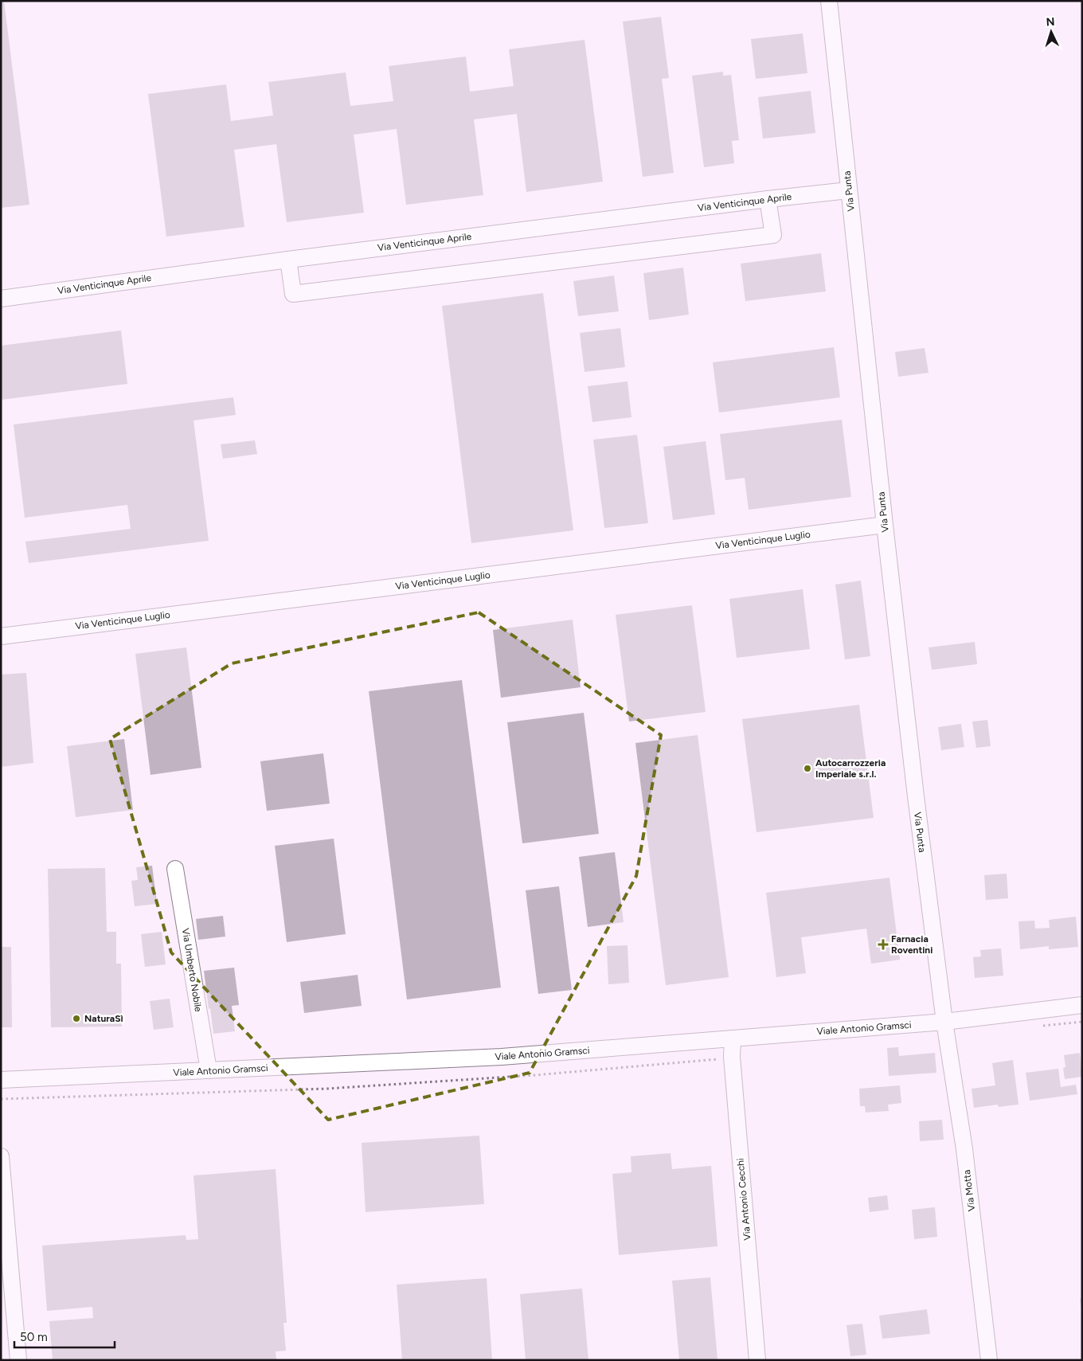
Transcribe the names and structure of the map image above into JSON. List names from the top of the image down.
{
  "streets": {
    "street": [
      "Via Punta",
      "Via Venticinque Aprile",
      "Via Venticinque Luglio",
      "Via Umberto Nobile",
      "Viale Antonio Gramsci",
      "Via Motta",
      "Via Antonio Cecchi"
    ]
  },
  "crossings": [
    ["Via Punta", "Via Venticinque Aprile"],
    ["Via Punta", "Via Venticinque Luglio"],
    ["Via Punta", "Viale Antonio Gramsci"],
    ["Via Punta", "Via Motta"],
    ["Via Umberto Nobile", "Viale Antonio Gramsci"],
    ["Viale Antonio Gramsci", "Via Motta"],
    ["Viale Antonio Gramsci", "Via Antonio Cecchi"]
  ],
  "places": {
    "other": ["Autocarrozzeria Imperiale s.r.l.", "NaturaSì"],
    "health": ["Farnacia Roventini"]
  },
  "scale_bar": "50 m",
  "north": "top"
}
